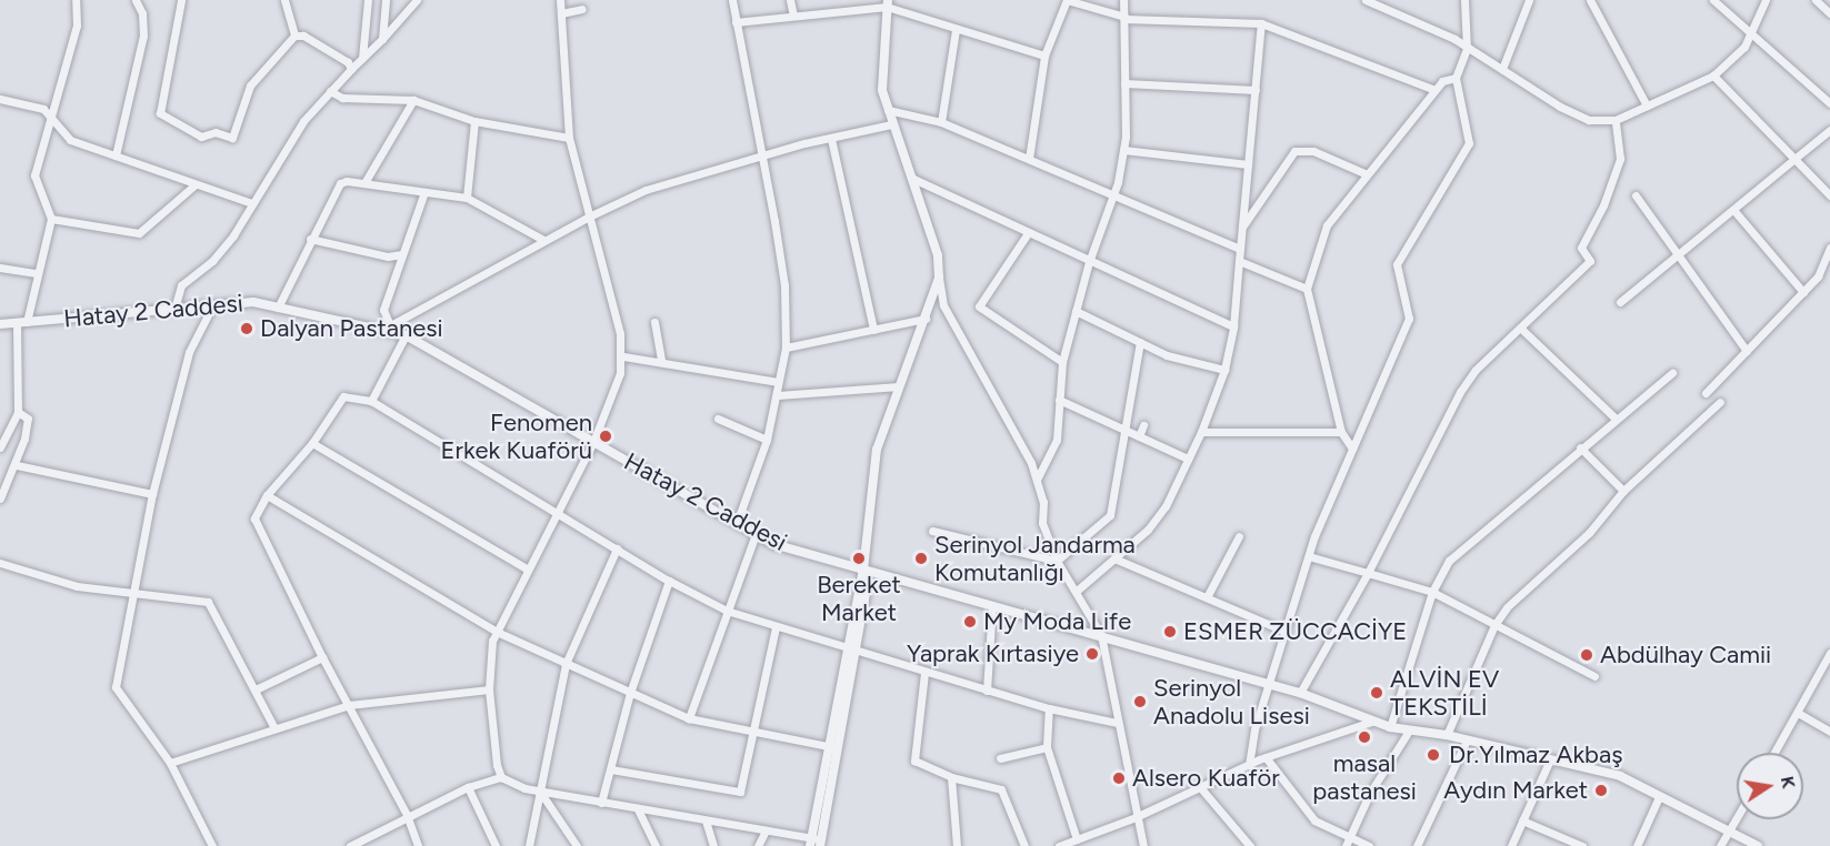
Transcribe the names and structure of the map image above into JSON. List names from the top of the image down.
{
  "streets": {
    "street": ["Hatay 2 Caddesi"]
  },
  "places": [
    "Dalyan Pastanesi",
    "Fenomen Erkek Kuaförü",
    "Bereket Market",
    "Serinyol Jandarma Komutanlığı",
    "My Moda Life",
    "ESMER ZÜCCACİYE",
    "Yaprak Kırtasiye",
    "Abdülhay Camii",
    "ALVİN EV TEKSTİLİ",
    "Serinyol Anadolu Lisesi",
    "masal pastanesi",
    "Dr.Yılmaz Akbaş",
    "Alsero Kuaför",
    "Aydın Market"
  ],
  "north": "right"
}
